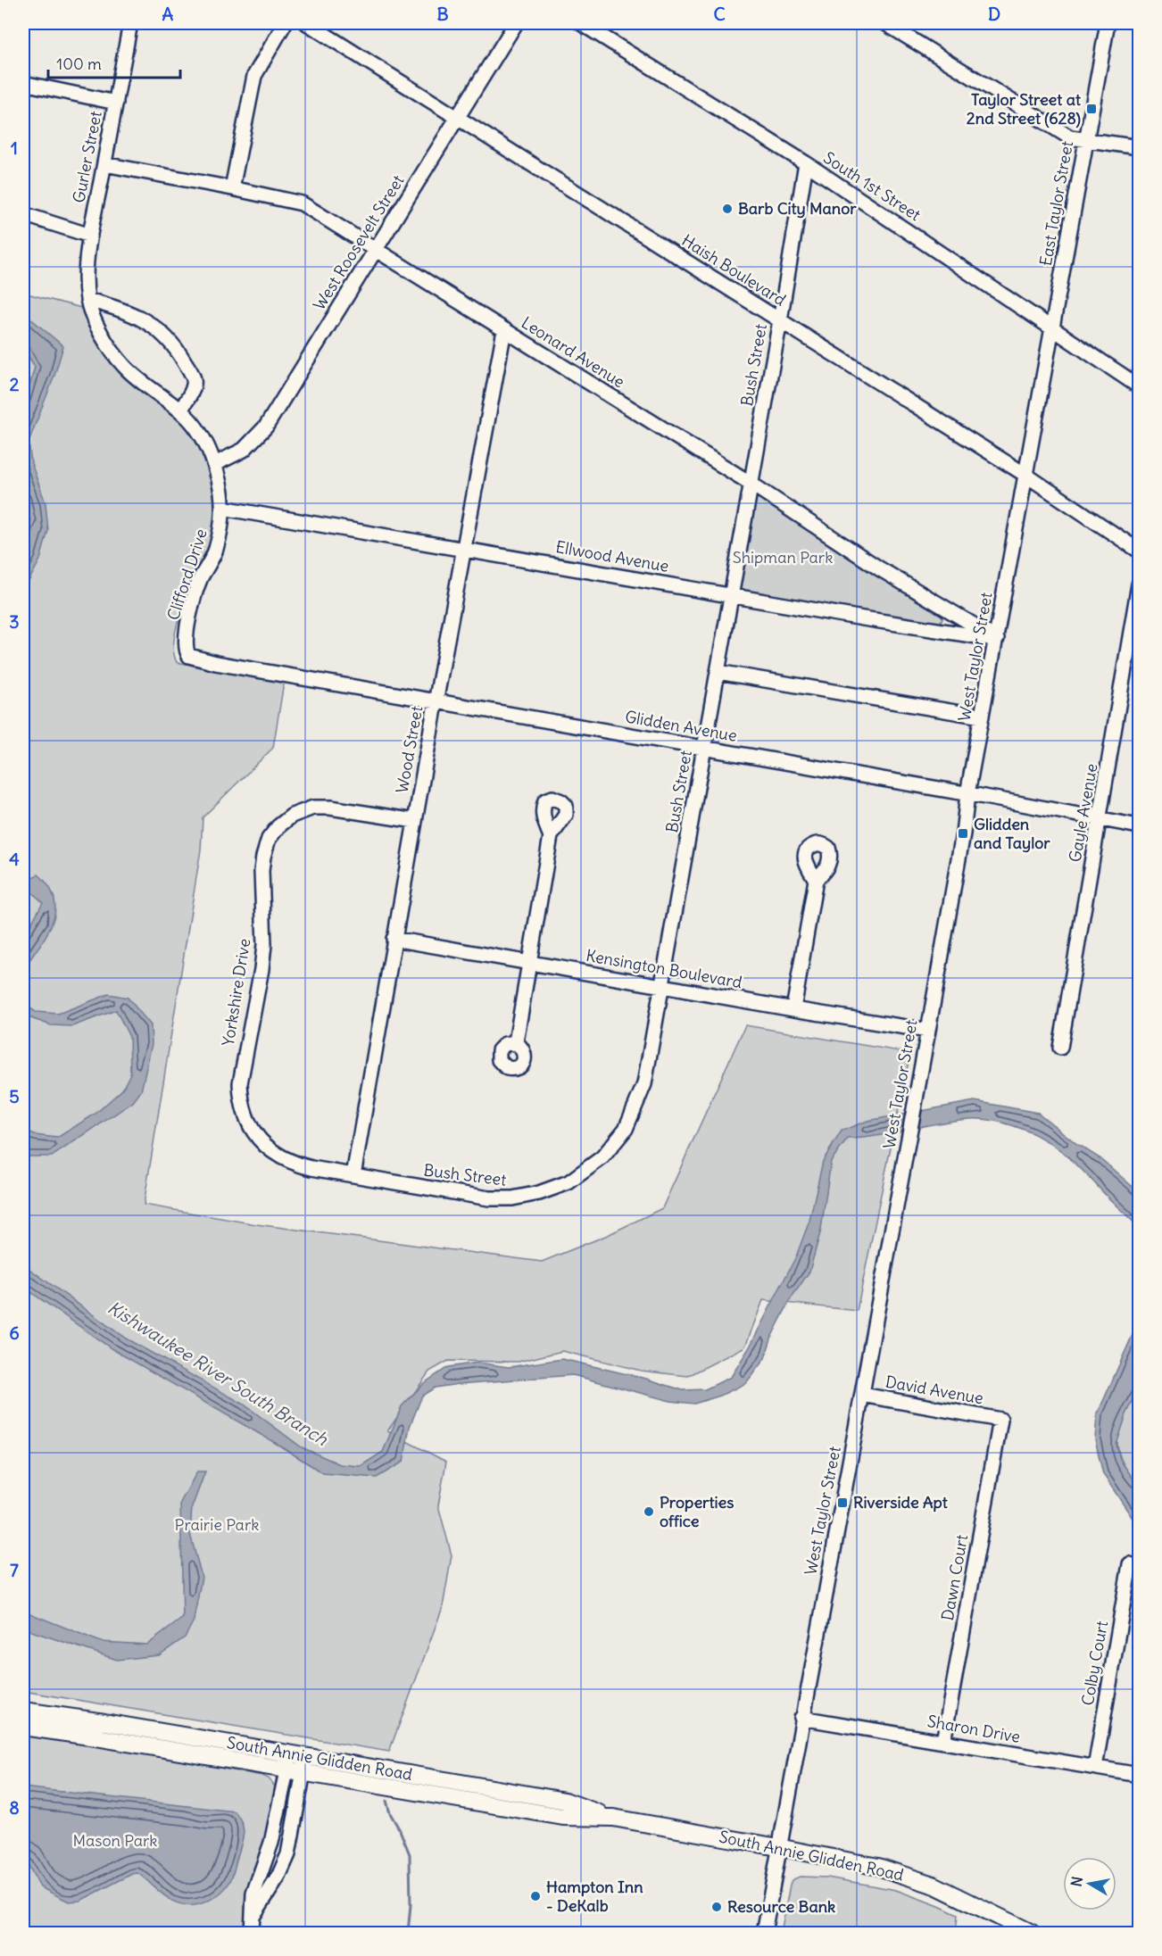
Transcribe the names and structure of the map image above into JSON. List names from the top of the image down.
{
  "streets": {
    "main road": ["South Annie Glidden Road"],
    "street": [
      "Gurler Street",
      "South 1st Street",
      "East Taylor Street",
      "West Roosevelt Street",
      "Haish Boulevard",
      "Leonard Avenue",
      "Bush Street",
      "Ellwood Avenue",
      "Clifford Drive",
      "West Taylor Street",
      "Glidden Avenue",
      "Wood Street",
      "Gayle Avenue",
      "Kensington Boulevard",
      "Yorkshire Drive",
      "David Avenue",
      "Dawn Court",
      "Colby Court",
      "Sharon Drive"
    ]
  },
  "crossings": [
    ["Gurler Street", "Leonard Avenue"],
    ["Gurler Street", "Clifford Drive"],
    ["South 1st Street", "East Taylor Street"],
    ["South 1st Street", "Bush Street"],
    ["South 1st Street", "West Taylor Street"],
    ["East Taylor Street", "West Taylor Street"],
    ["West Roosevelt Street", "Haish Boulevard"],
    ["West Roosevelt Street", "Leonard Avenue"],
    ["West Roosevelt Street", "Clifford Drive"],
    ["Haish Boulevard", "Bush Street"],
    ["Haish Boulevard", "West Taylor Street"],
    ["Leonard Avenue", "Bush Street"],
    ["Leonard Avenue", "Ellwood Avenue"],
    ["Leonard Avenue", "West Taylor Street"],
    ["Leonard Avenue", "Wood Street"],
    ["Bush Street", "Ellwood Avenue"],
    ["Bush Street", "Glidden Avenue"],
    ["Bush Street", "Wood Street"],
    ["Bush Street", "Kensington Boulevard"],
    ["Bush Street", "Yorkshire Drive"],
    ["Ellwood Avenue", "Clifford Drive"],
    ["Ellwood Avenue", "West Taylor Street"],
    ["Ellwood Avenue", "Wood Street"],
    ["Clifford Drive", "Glidden Avenue"],
    ["West Taylor Street", "Glidden Avenue"],
    ["West Taylor Street", "Kensington Boulevard"],
    ["West Taylor Street", "David Avenue"],
    ["West Taylor Street", "Sharon Drive"],
    ["West Taylor Street", "South Annie Glidden Road"],
    ["Glidden Avenue", "Wood Street"],
    ["Glidden Avenue", "Gayle Avenue"],
    ["Wood Street", "Kensington Boulevard"],
    ["Wood Street", "Yorkshire Drive"],
    ["David Avenue", "Dawn Court"],
    ["Dawn Court", "Sharon Drive"],
    ["Colby Court", "Sharon Drive"]
  ],
  "water": ["Kishwaukee River South Branch"],
  "parks": ["Shipman Park", "Prairie Park", "Mason Park"],
  "places": {
    "transit": ["Taylor Street at 2nd Street (628)", "Glidden and Taylor", "Riverside Apt"],
    "other": [
      "Barb City Manor",
      "Properties office",
      "Hampton Inn - DeKalb",
      "Resource Bank"
    ]
  },
  "scale_bar": "100 m",
  "north": "left",
  "grid": {
    "columns": [
      "A",
      "B",
      "C",
      "D"
    ],
    "rows": [
      "1",
      "2",
      "3",
      "4",
      "5",
      "6",
      "7",
      "8"
    ]
  }
}
